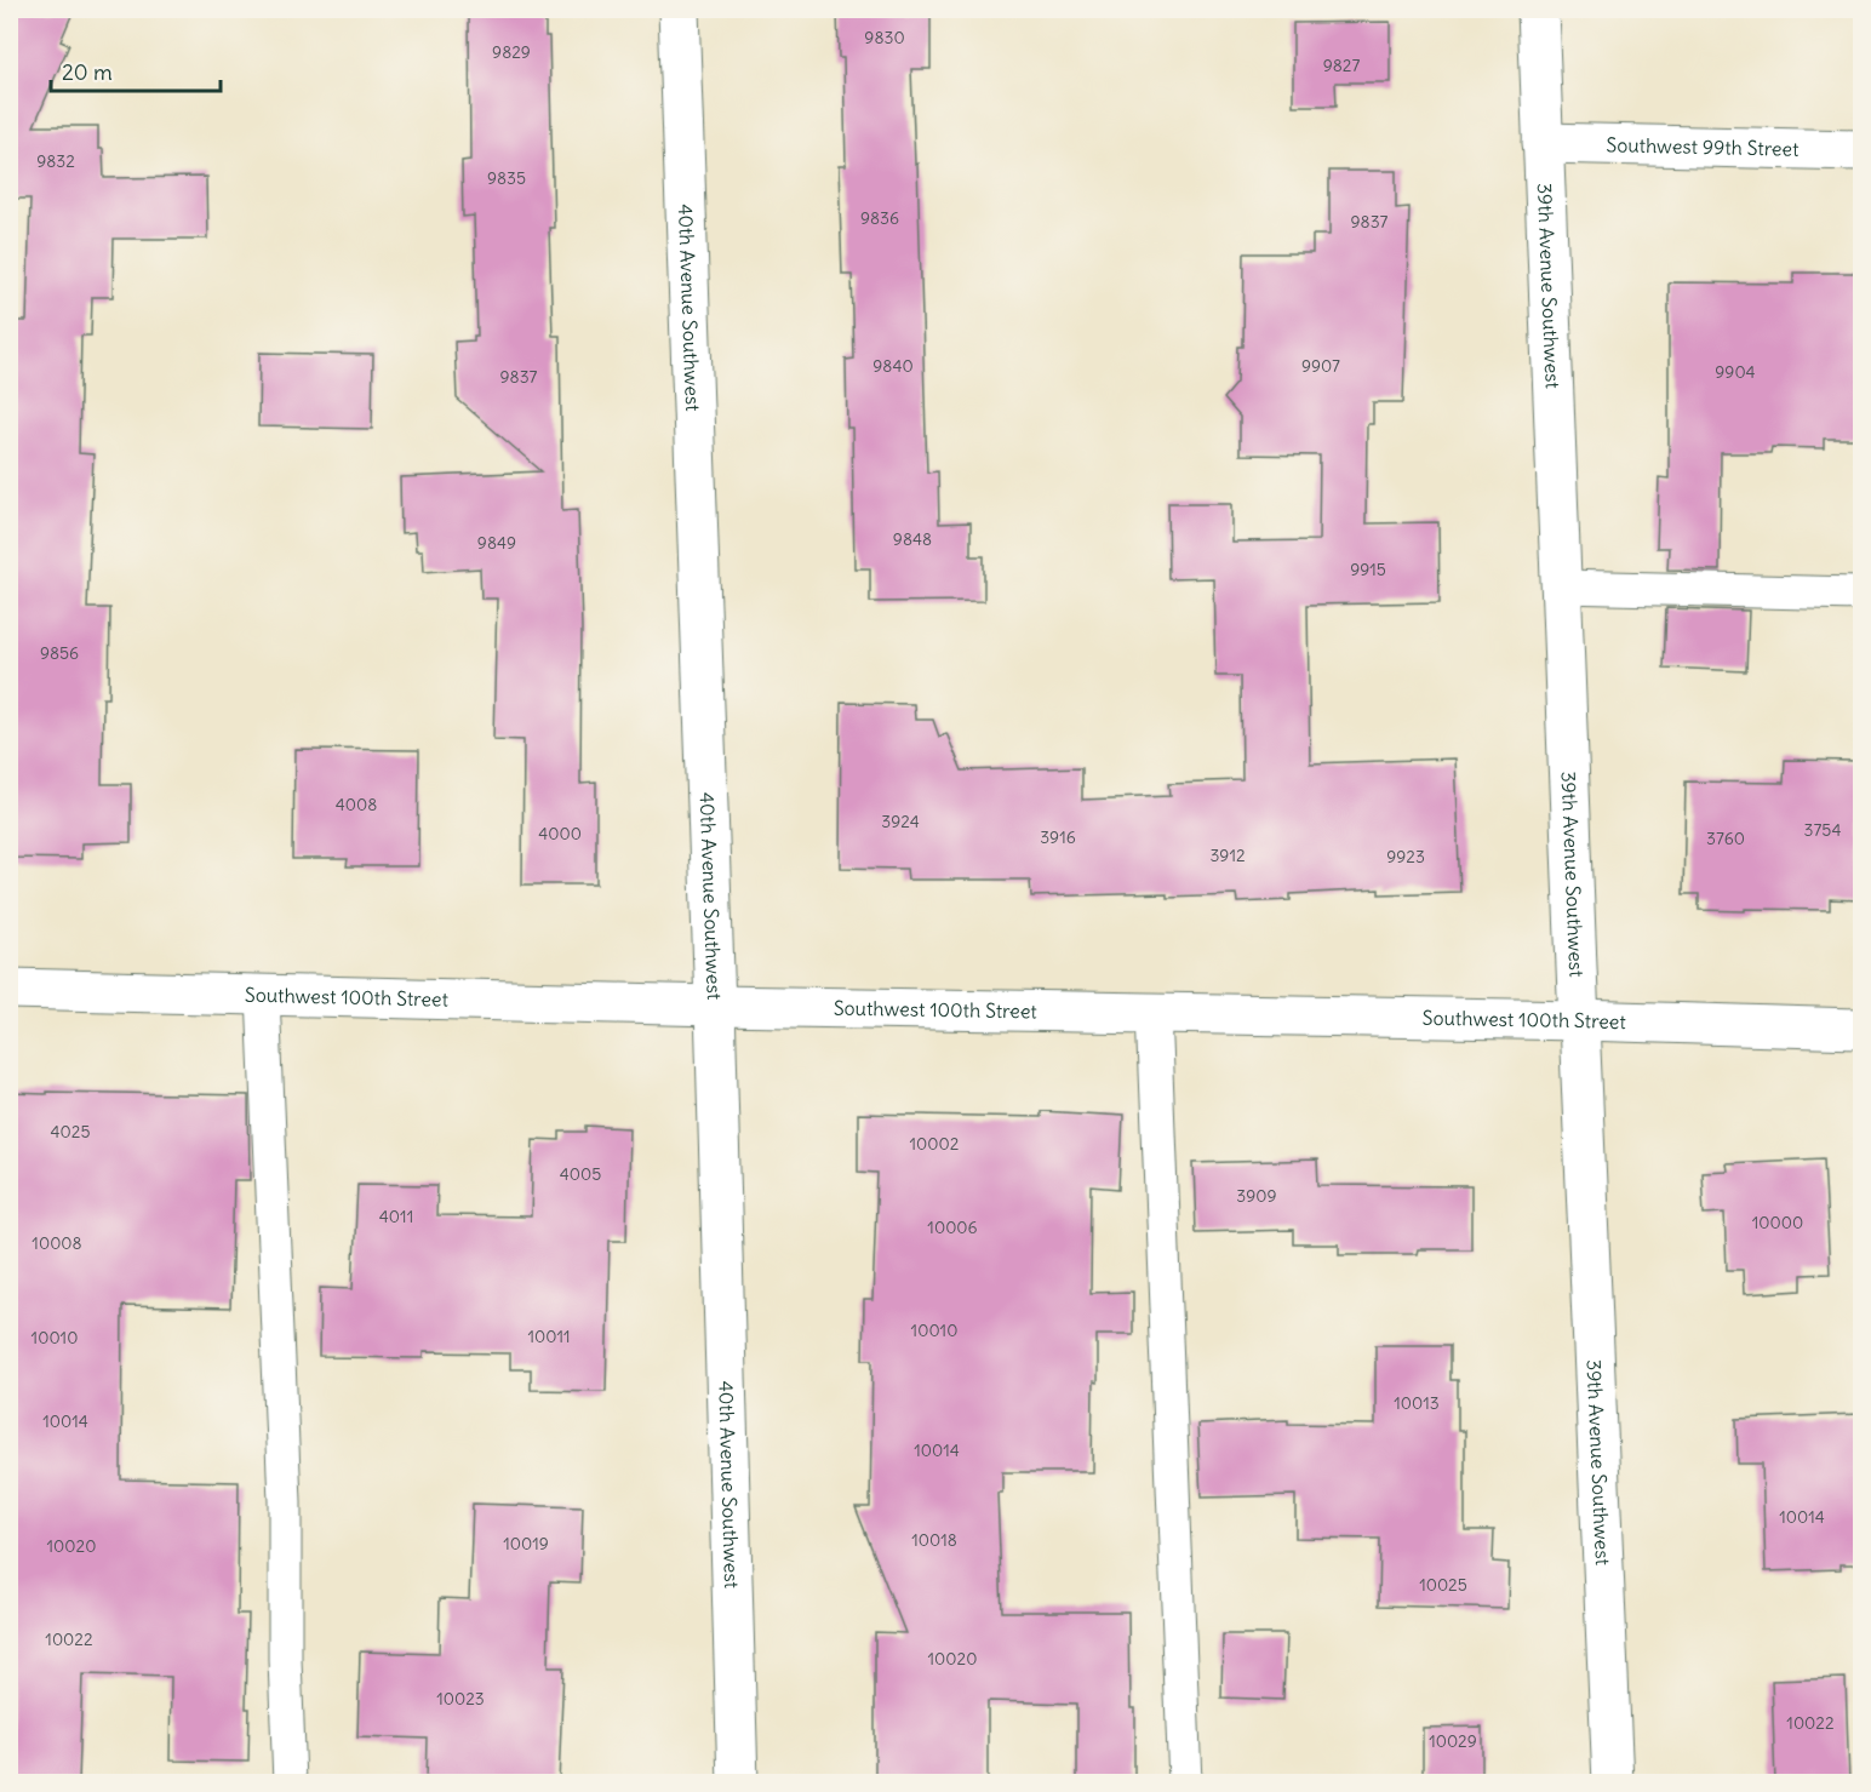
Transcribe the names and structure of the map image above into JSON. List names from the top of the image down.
{
  "streets": {
    "street": [
      "Southwest 99th Street",
      "39th Avenue Southwest",
      "40th Avenue Southwest",
      "Southwest 100th Street"
    ]
  },
  "crossings": [
    ["Southwest 99th Street", "39th Avenue Southwest"],
    ["39th Avenue Southwest", "Southwest 100th Street"],
    ["40th Avenue Southwest", "Southwest 100th Street"]
  ],
  "house_numbers": [
    "9830",
    "9829",
    "9827",
    "9832",
    "9835",
    "9836",
    "9837",
    "9840",
    "9907",
    "9904",
    "9837",
    "9848",
    "9849",
    "9915",
    "9856",
    "4008",
    "3924",
    "3754",
    "4000",
    "3916",
    "3760",
    "3912",
    "9923",
    "4025",
    "10002",
    "4005",
    "3909",
    "4011",
    "10000",
    "10006",
    "10008",
    "10010",
    "10011",
    "10010",
    "10013",
    "10014",
    "10014",
    "10014",
    "10018",
    "10019",
    "10020",
    "10025",
    "10022",
    "10020",
    "10023",
    "10022",
    "10029"
  ],
  "scale_bar": "20 m"
}
